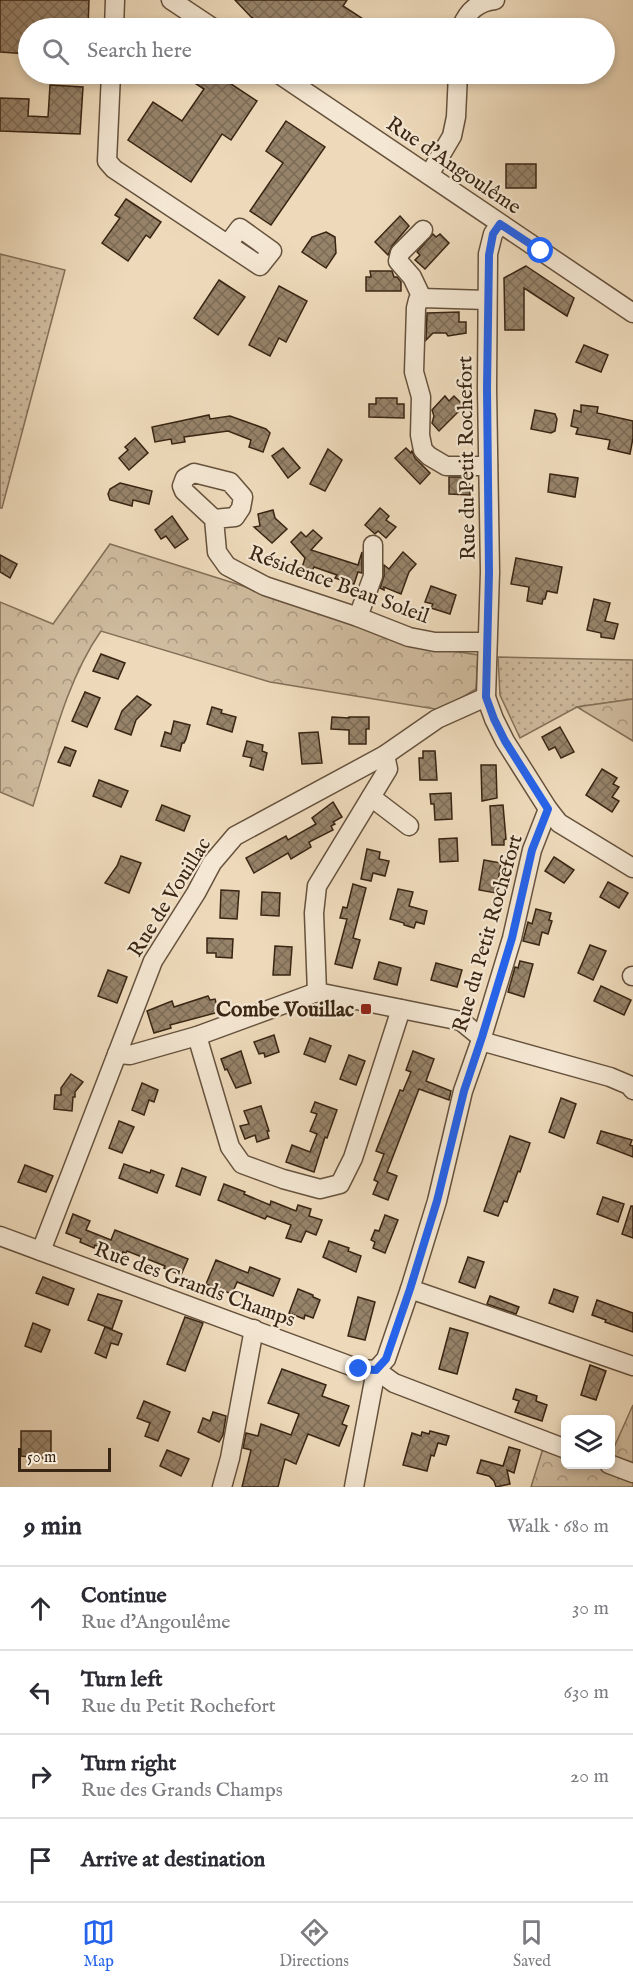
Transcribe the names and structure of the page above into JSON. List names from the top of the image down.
{
  "streets": {
    "street": [
      "Rue d'Angoulême",
      "Rue du Petit Rochefort",
      "Résidence Beau Soleil",
      "Rue de Vouillac",
      "Rue des Grands Champs"
    ]
  },
  "crossings": [
    ["Rue d'Angoulême", "Rue du Petit Rochefort"],
    ["Rue du Petit Rochefort", "Résidence Beau Soleil"],
    ["Rue du Petit Rochefort", "Rue de Vouillac"],
    ["Rue du Petit Rochefort", "Rue des Grands Champs"],
    ["Rue de Vouillac", "Rue des Grands Champs"]
  ],
  "places": {
    "transit": ["Combe Vouillac"]
  },
  "scale_bar": "50 m",
  "page": {
    "search": "Search here",
    "scale": "50 m",
    "heading": ["9 min", "Walk · 680 m"],
    "list": [
      ["Continue", "Rue d'Angoulême", "30 m"],
      ["Turn left", "Rue du Petit Rochefort", "630 m"],
      ["Turn right", "Rue des Grands Champs", "20 m"],
      "Arrive at destination"
    ],
    "nav": ["Map", "Directions", "Saved"]
  }
}
